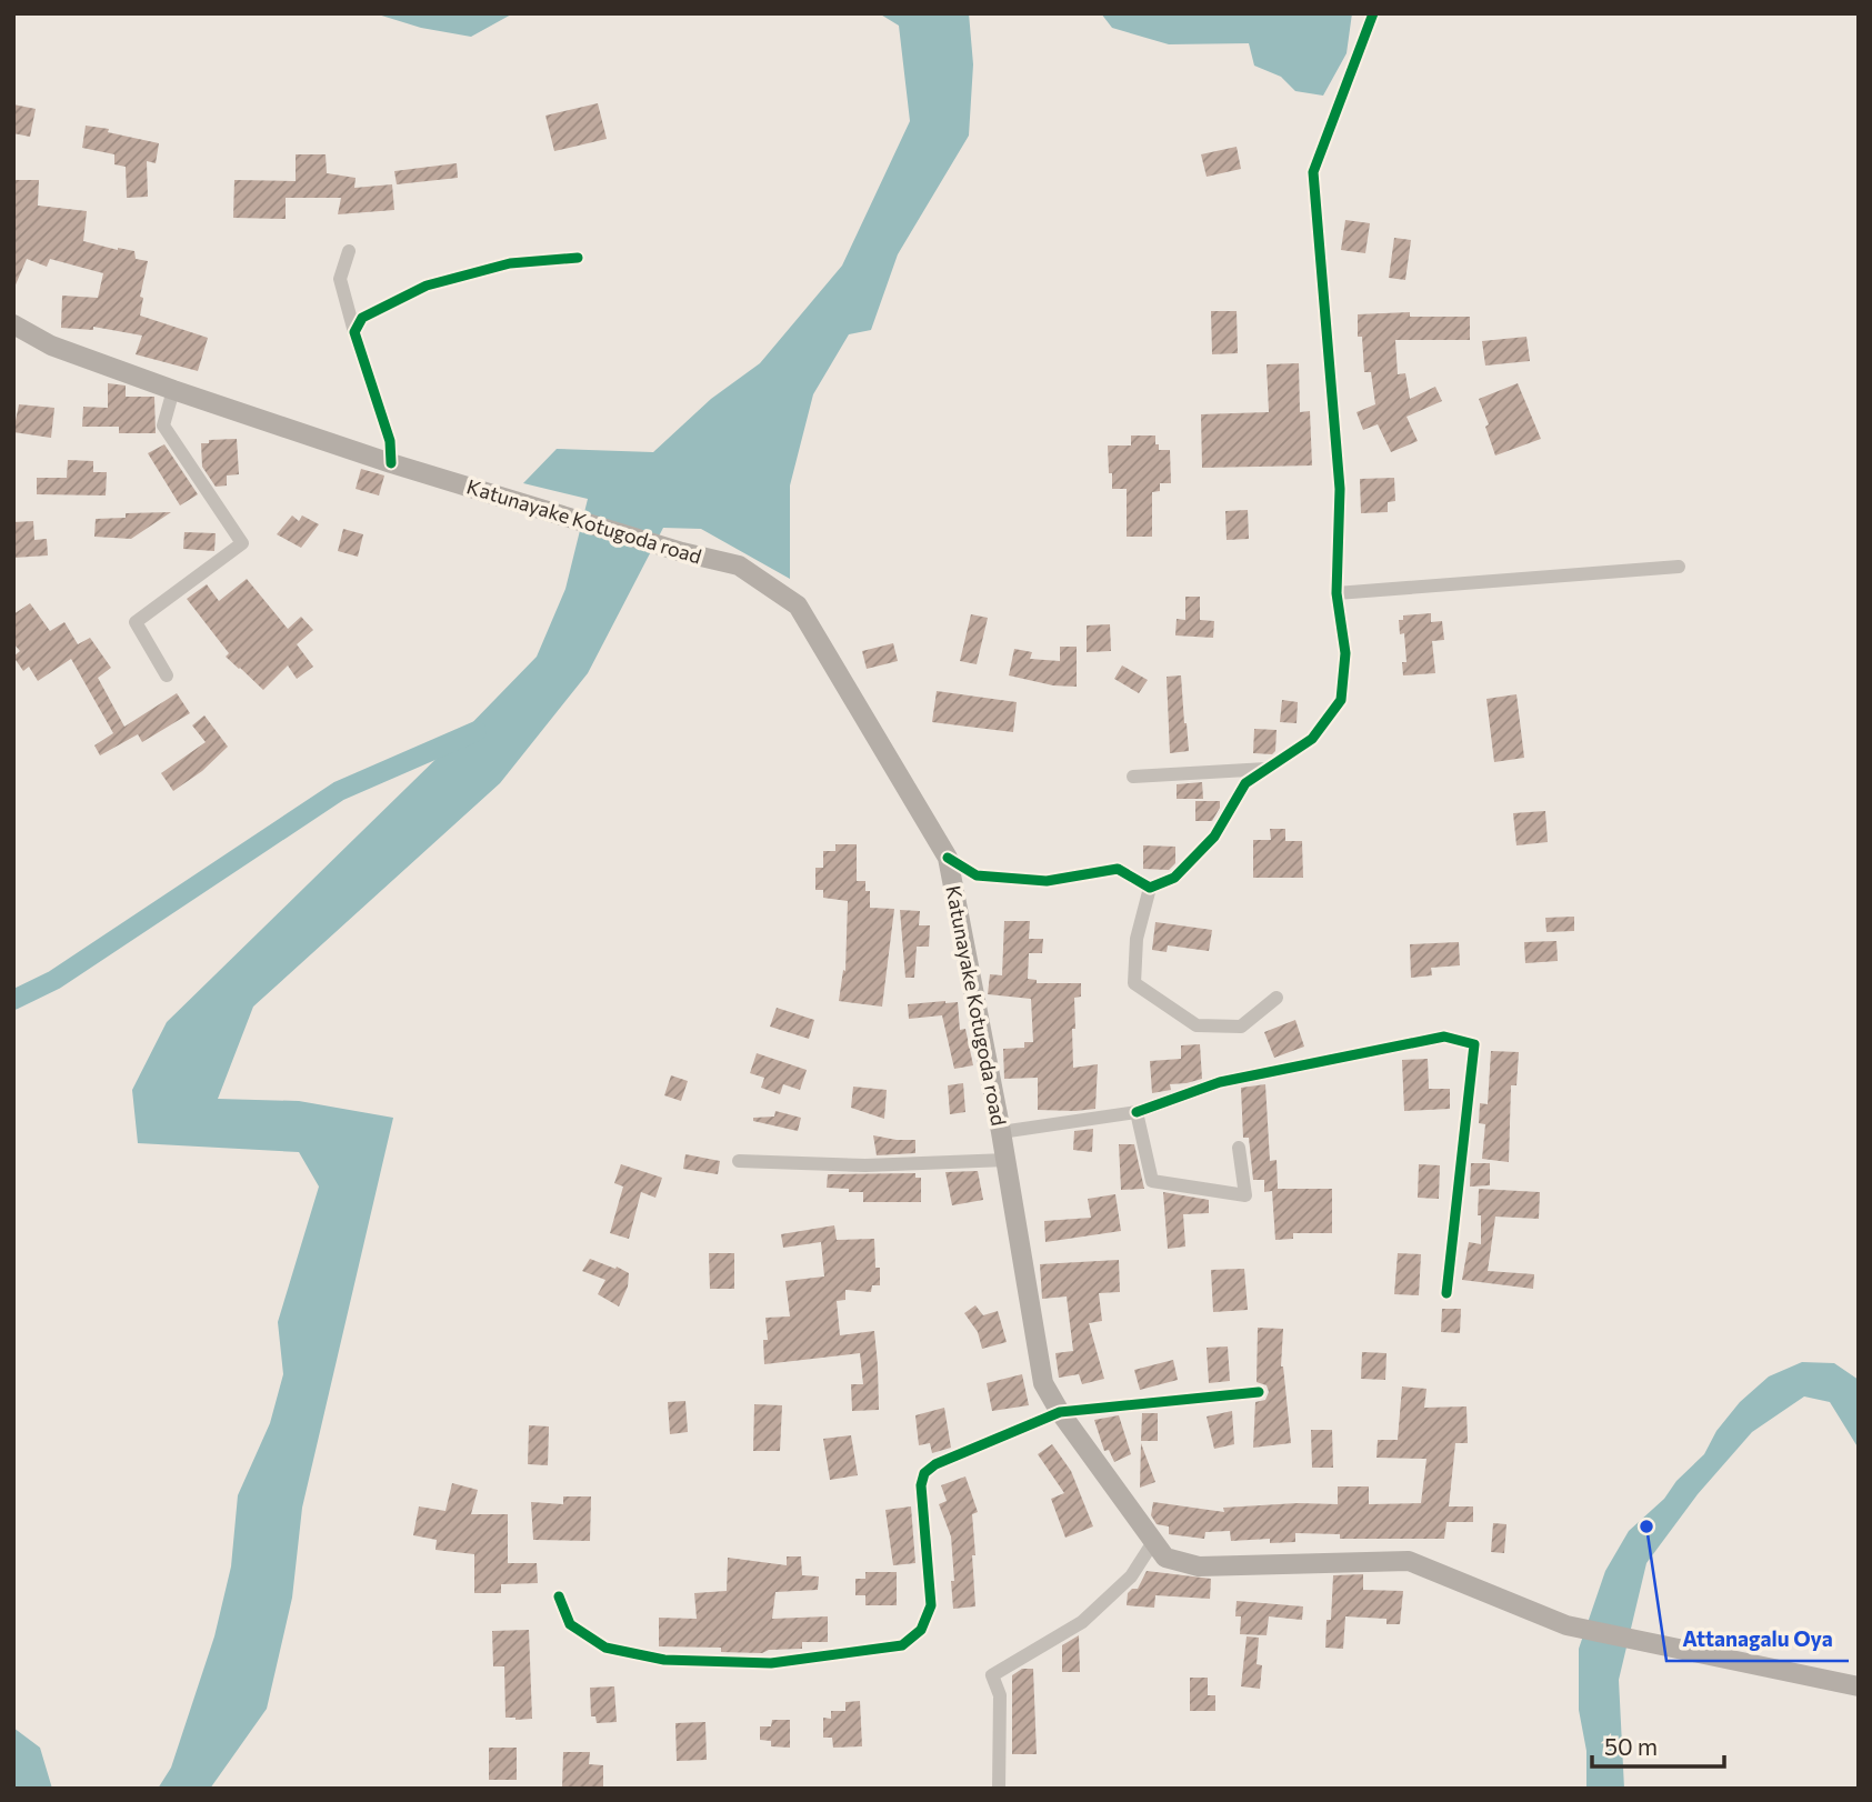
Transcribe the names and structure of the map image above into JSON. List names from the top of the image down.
{
  "streets": {
    "main road": ["Katunayake Kotugoda road"]
  },
  "places": ["Attanagalu Oya"],
  "scale_bar": "50 m"
}
